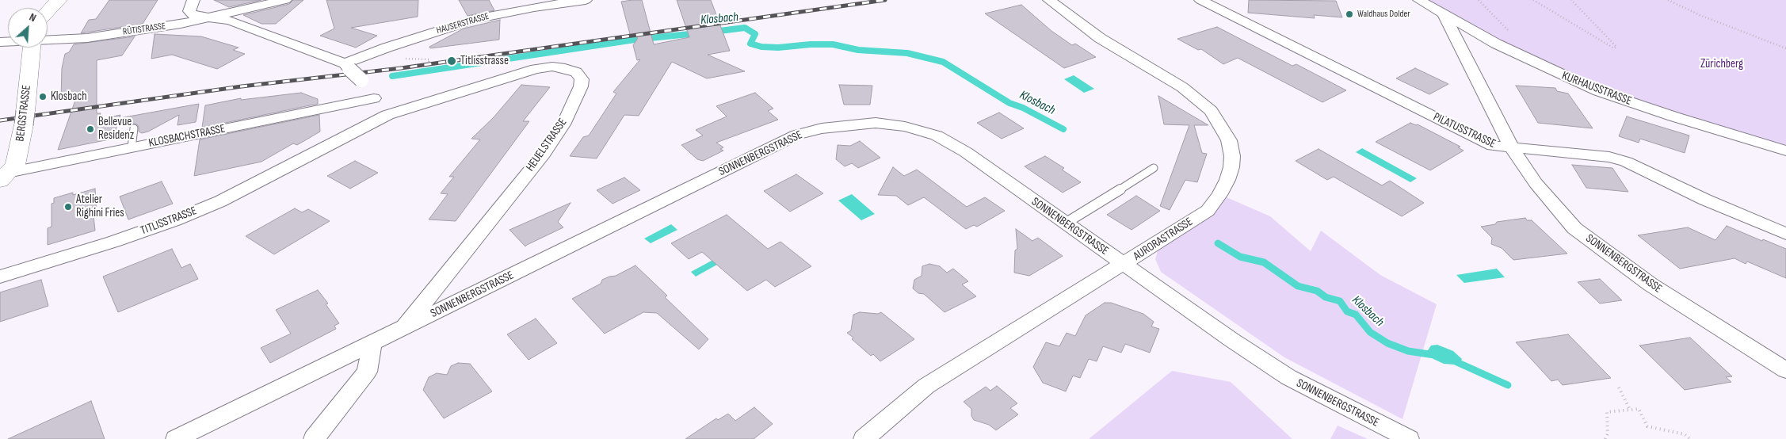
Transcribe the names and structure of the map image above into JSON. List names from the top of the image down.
{
  "streets": {
    "main road": ["BERGSTRASSE"],
    "street": [
      "HAUSERSTRASSE",
      "RÜTISTRASSE",
      "KURHAUSSTRASSE",
      "PILATUSSTRASSE",
      "KLOSBACHSTRASSE",
      "HEUELSTRASSE",
      "SONNENBERGSTRASSE",
      "TITLISSTRASSE",
      "AURORASTRASSE"
    ]
  },
  "crossings": [
    ["KURHAUSSTRASSE", "SONNENBERGSTRASSE"],
    ["BERGSTRASSE", "KLOSBACHSTRASSE"],
    ["PILATUSSTRASSE", "SONNENBERGSTRASSE"],
    ["HEUELSTRASSE", "SONNENBERGSTRASSE"],
    ["HEUELSTRASSE", "TITLISSTRASSE"],
    ["SONNENBERGSTRASSE", "AURORASTRASSE"]
  ],
  "water": ["Klosbach"],
  "parks": ["Zürichberg"],
  "places": [
    "Waldhaus Dolder",
    "Titlisstrasse",
    "Klosbach",
    "Bellevue Residenz",
    "Atelier Righini Fries"
  ],
  "north": "top right"
}
